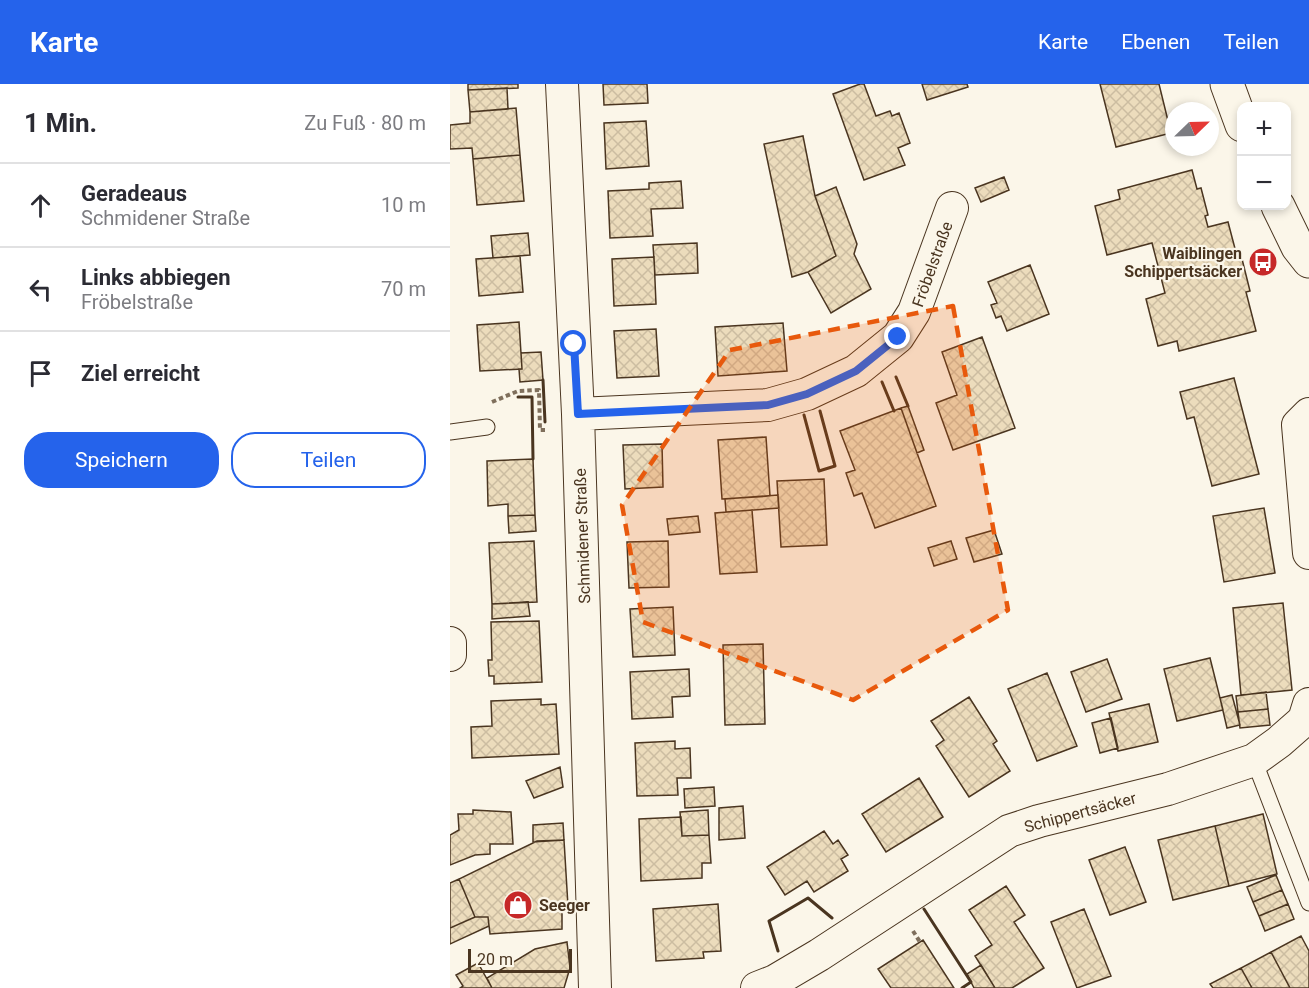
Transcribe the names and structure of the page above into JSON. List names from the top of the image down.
{
  "streets": {
    "street": ["Fröbelstraße", "Schmidener Straße", "Schippertsäcker"]
  },
  "crossings": [
    ["Fröbelstraße", "Schmidener Straße"]
  ],
  "places": {
    "bus stop": ["Waiblingen Schippertsäcker"],
    "shop": ["Seeger"]
  },
  "scale_bar": "20 m",
  "north": "top right",
  "page": {
    "header": "Karte",
    "nav": ["Karte", "Ebenen", "Teilen"],
    "heading": ["1 Min.", "Zu Fuß · 80 m"],
    "map_buttons": ["+", "−"],
    "list": [
      ["Geradeaus", "Schmidener Straße", "10 m"],
      ["Links abbiegen", "Fröbelstraße", "70 m"],
      "Ziel erreicht"
    ],
    "buttons": ["Speichern", "Teilen"],
    "scale": "20 m"
  }
}
